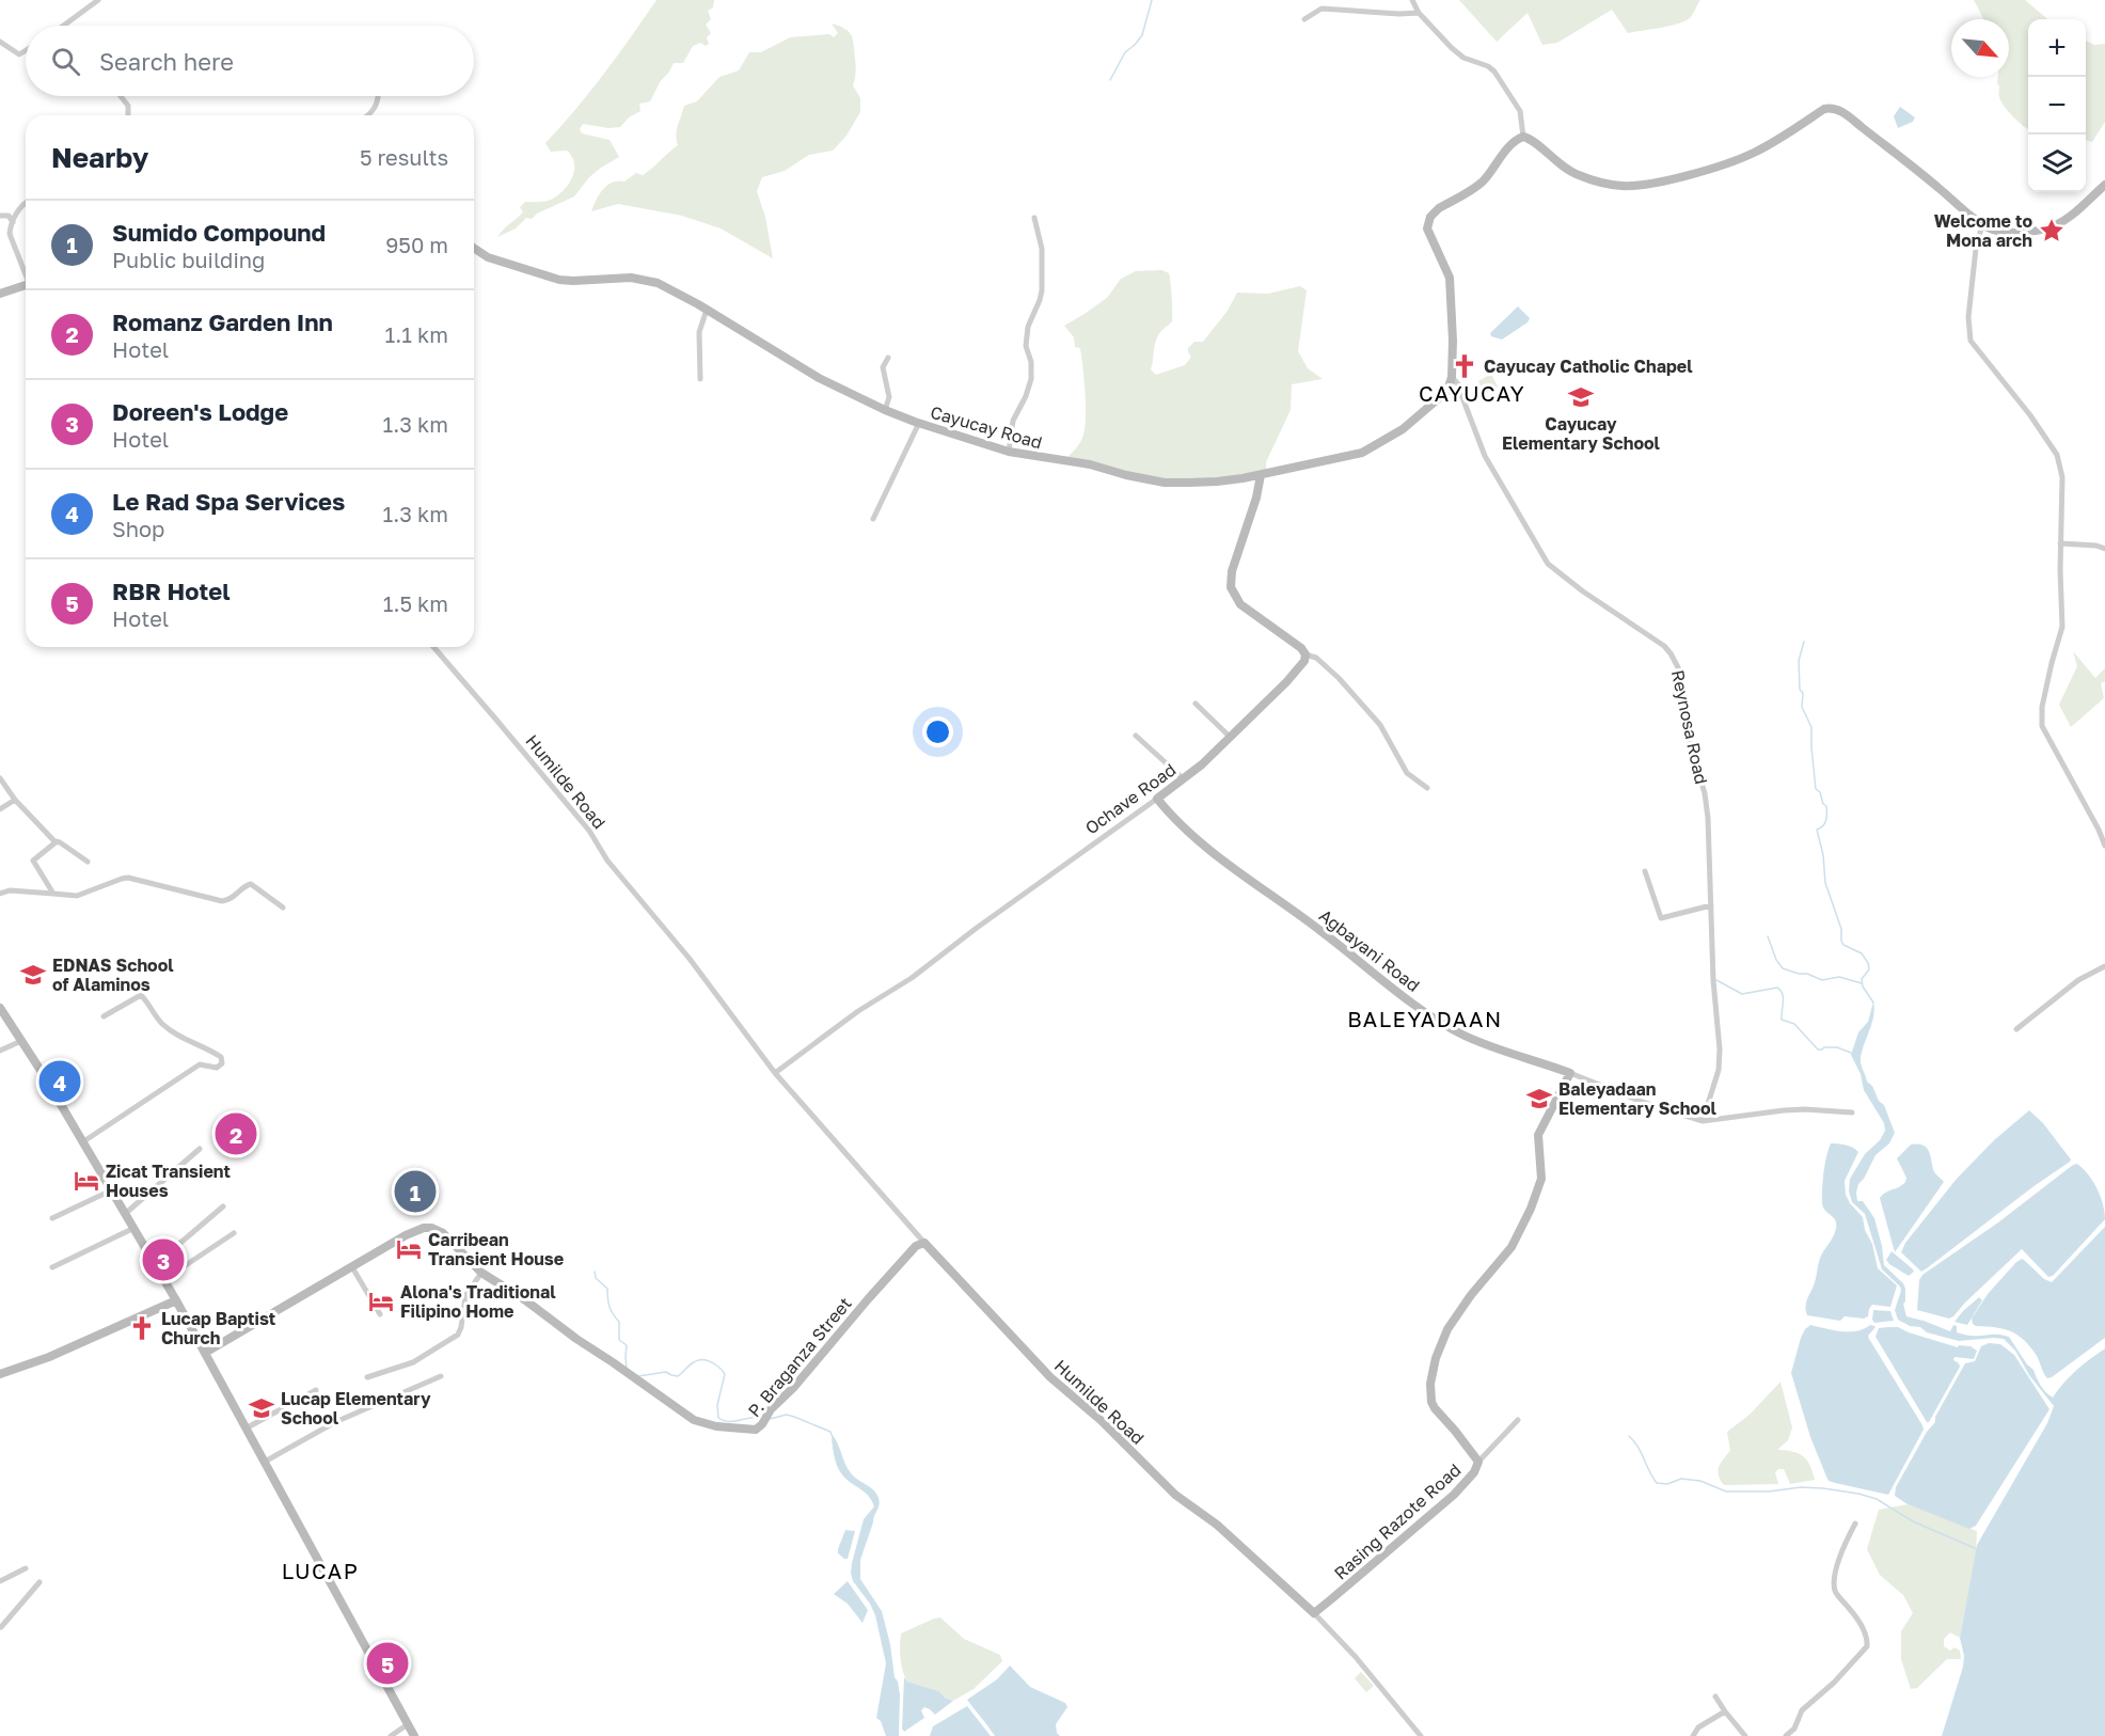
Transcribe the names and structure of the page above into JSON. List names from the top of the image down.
{
  "streets": {
    "street": [
      "Cayucay Road",
      "Reynosa Road",
      "Humilde Road",
      "Ochave Road",
      "Agbayani Road",
      "P. Braganza Street",
      "Rasing Razote Road"
    ]
  },
  "crossings": [
    ["Reynosa Road", "Agbayani Road"],
    ["Humilde Road", "Ochave Road"],
    ["Humilde Road", "P. Braganza Street"],
    ["Humilde Road", "Rasing Razote Road"],
    ["Ochave Road", "Agbayani Road"],
    ["Agbayani Road", "Rasing Razote Road"]
  ],
  "districts": ["CAYUCAY", "BALEYADAAN", "LUCAP"],
  "places": {
    "place": ["Welcome to Mona arch"],
    "church": ["Cayucay Catholic Chapel", "Lucap Baptist Church"],
    "school or university": [
      "Cayucay Elementary School",
      "EDNAS School of Alaminos",
      "Baleyadaan Elementary School",
      "Lucap Elementary School"
    ],
    "hotel": ["Zicat Transient Houses", "Carribean Transient House", "Alona's Traditional Filipino Home"]
  },
  "north": "bottom right",
  "page": {
    "map_buttons": ["+", "−"],
    "search": "Search here",
    "heading": ["Nearby", "5 results"],
    "list": [
      {
        "mark": "1",
        "name": "Sumido Compound",
        "note": "Public building",
        "value": "950 m"
      },
      {
        "mark": "2",
        "name": "Romanz Garden Inn",
        "note": "Hotel",
        "value": "1.1 km"
      },
      {
        "mark": "3",
        "name": "Doreen's Lodge",
        "note": "Hotel",
        "value": "1.3 km"
      },
      {
        "mark": "4",
        "name": "Le Rad Spa Services",
        "note": "Shop",
        "value": "1.3 km"
      },
      {
        "mark": "5",
        "name": "RBR Hotel",
        "note": "Hotel",
        "value": "1.5 km"
      }
    ],
    "pins": [
      "4",
      "2",
      "1",
      "3",
      "5"
    ]
  }
}
